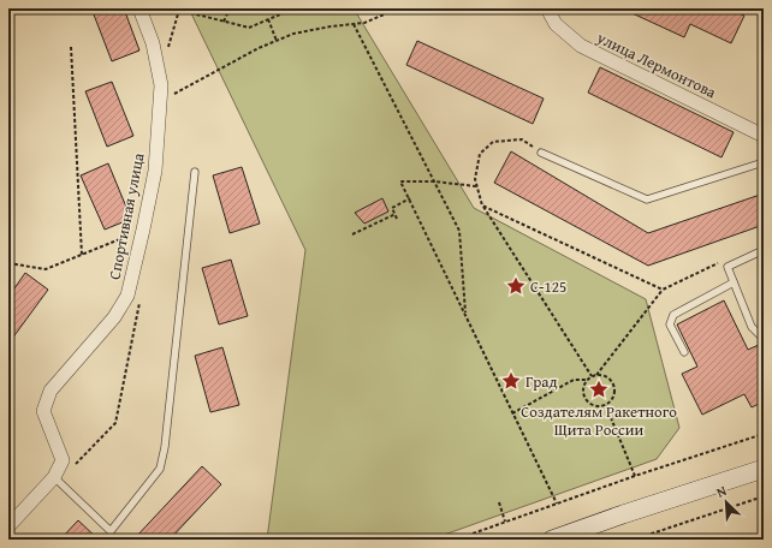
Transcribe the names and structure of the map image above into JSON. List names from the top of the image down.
{
  "streets": {
    "street": ["улица Лермонтова", "Спортивная улица"]
  },
  "places": {
    "place": ["С-125", "Град", "Создателям Ракетного Щита России"]
  },
  "north": "top left"
}
